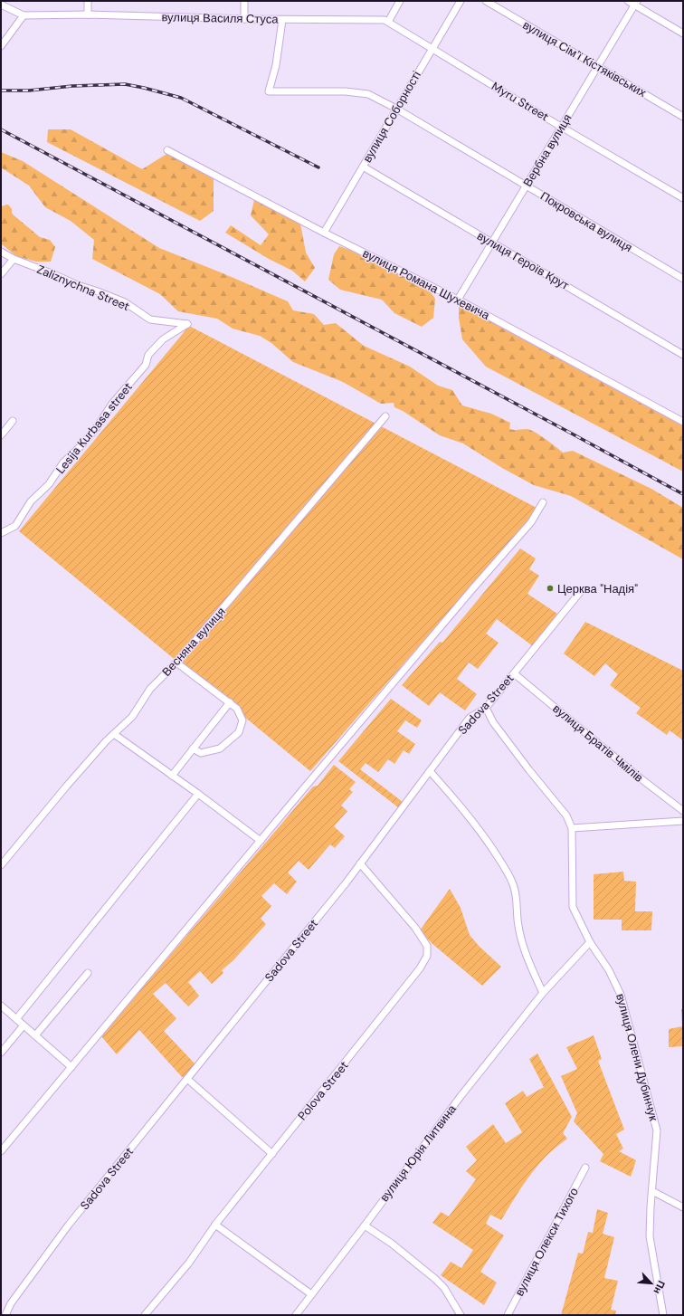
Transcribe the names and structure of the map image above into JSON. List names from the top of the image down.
{
  "streets": {
    "street": [
      "вулиця Василя Стуса",
      "вулиця Сімʼї Кістяківських",
      "Myru Street",
      "вулиця Соборності",
      "Вербна вулиця",
      "Покровська вулиця",
      "вулиця Героїв Крут",
      "вулиця Романа Шухевича",
      "Zaliznychna Street",
      "Lesija Kurbasa street",
      "Весняна вулиця",
      "Sadova Street",
      "вулиця Братів Чмілів",
      "вулиця Олени Дубинчук",
      "Polova Street",
      "вулиця Юрія Литвина",
      "вулиця Олекси Тихого"
    ]
  },
  "crossings": [
    ["вулиця Василя Стуса", "Myru Street"],
    ["вулиця Василя Стуса", "вулиця Соборності"],
    ["вулиця Василя Стуса", "Покровська вулиця"],
    ["вулиця Сімʼї Кістяківських", "Вербна вулиця"],
    ["Myru Street", "вулиця Соборності"],
    ["Myru Street", "Вербна вулиця"],
    ["вулиця Соборності", "Покровська вулиця"],
    ["вулиця Соборності", "вулиця Героїв Крут"],
    ["вулиця Соборності", "вулиця Романа Шухевича"],
    ["Вербна вулиця", "Покровська вулиця"],
    ["Вербна вулиця", "вулиця Героїв Крут"],
    ["Вербна вулиця", "вулиця Романа Шухевича"],
    ["Zaliznychna Street", "Lesija Kurbasa street"],
    ["Sadova Street", "вулиця Братів Чмілів"],
    ["Sadova Street", "вулиця Олени Дубинчук"],
    ["Sadova Street", "Polova Street"],
    ["вулиця Олени Дубинчук", "вулиця Юрія Литвина"]
  ],
  "places": ["Церква \"Надія\""],
  "north": "bottom right"
}
